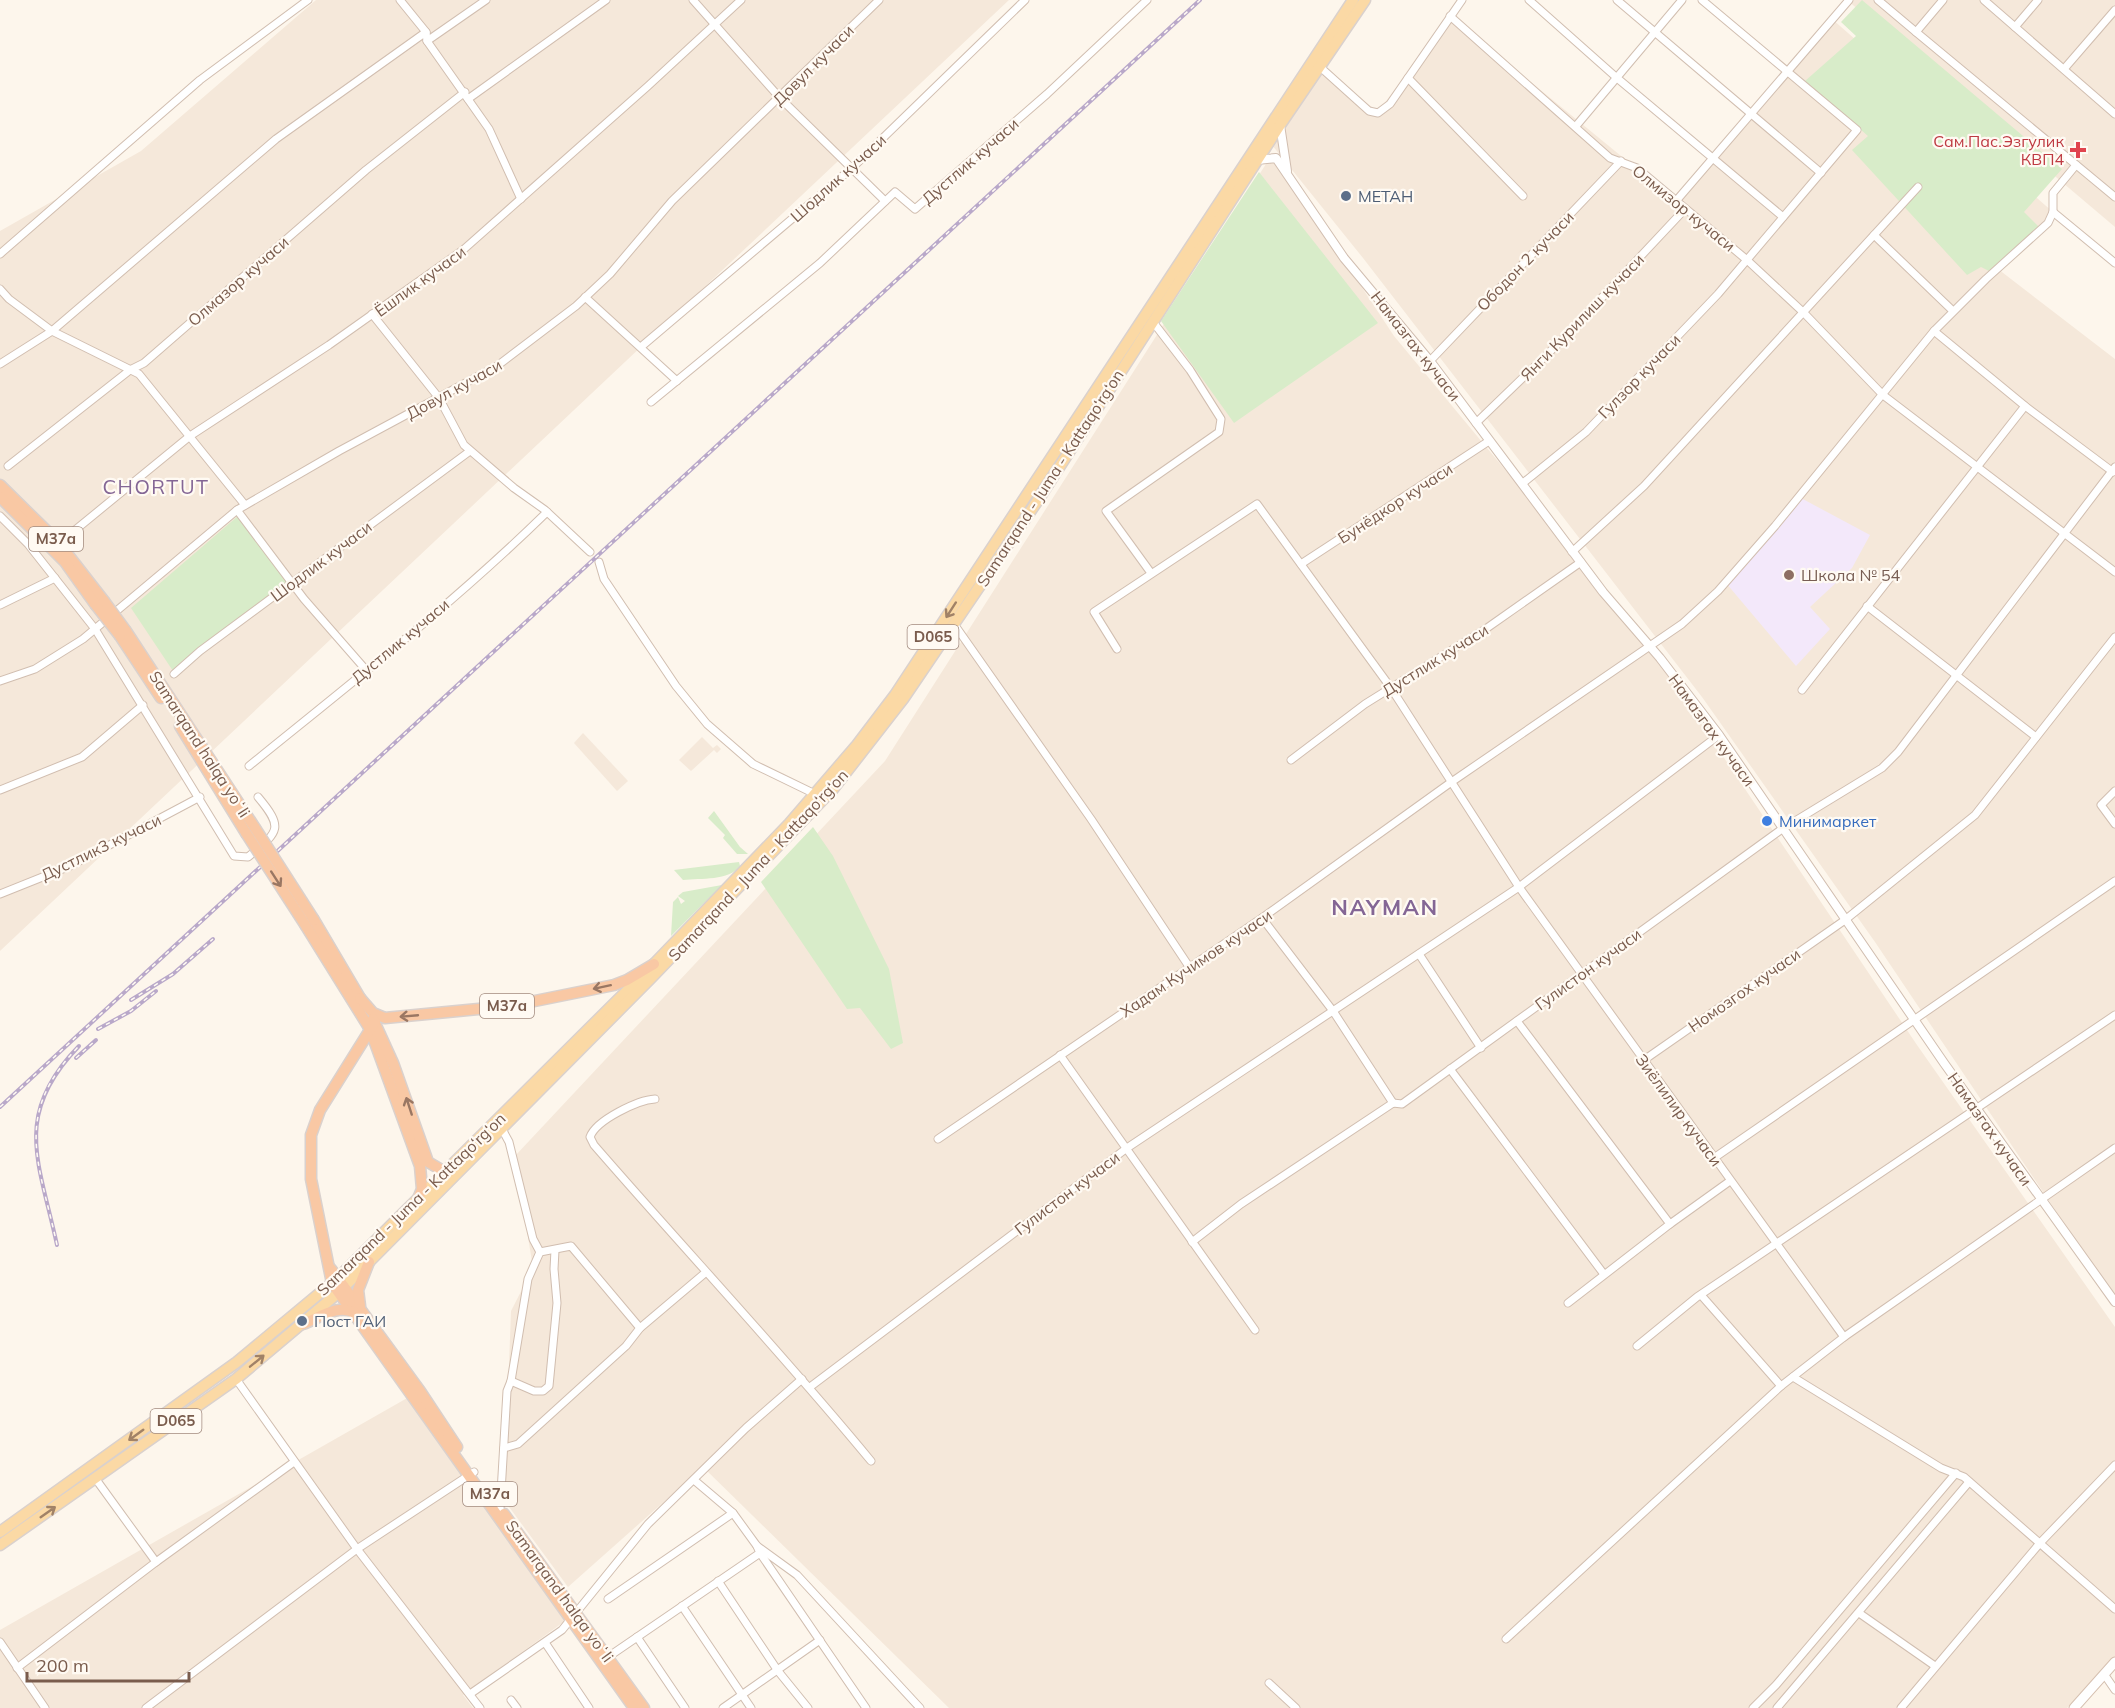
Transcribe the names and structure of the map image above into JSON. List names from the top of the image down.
{
  "streets": {
    "highway": ["M37a", "Samarqand halqa yoʻli"],
    "main road": ["Samarqand - Juma - Kattaqo‘rg‘on", "D065"],
    "street": [
      "Довул кучаси",
      "Дустлик кучаси",
      "Шодлик кучаси",
      "Олмизор кучаси",
      "Ободон 2 кучаси",
      "Олмазор кучаси",
      "Ёшлик кучаси",
      "Янги Курилиш кучаси",
      "Намазгах кучаси",
      "Гулзор кучаси",
      "Бунёдкор кучаси",
      "Дустлик3 кучаси",
      "Хадам Кучимов кучаси",
      "Гулистон кучаси",
      "Номозгох кучаси",
      "Зиёлилир кучаси"
    ]
  },
  "crossings": [
    ["Дустлик кучаси", "Намазгах кучаси"],
    ["Дустлик кучаси", "Зиёлилир кучаси"],
    ["Олмизор кучаси", "Ободон 2 кучаси"],
    ["Олмизор кучаси", "Янги Курилиш кучаси"],
    ["Олмизор кучаси", "Гулзор кучаси"],
    ["Олмизор кучаси", "Хадам Кучимов кучаси"],
    ["Олмизор кучаси", "Гулистон кучаси"],
    ["Ободон 2 кучаси", "Намазгах кучаси"],
    ["Янги Курилиш кучаси", "Намазгах кучаси"],
    ["Намазгах кучаси", "Гулзор кучаси"],
    ["Намазгах кучаси", "Бунёдкор кучаси"],
    ["Намазгах кучаси", "Хадам Кучимов кучаси"],
    ["Намазгах кучаси", "Гулистон кучаси"],
    ["Намазгах кучаси", "Номозгох кучаси"],
    ["Samarqand - Juma - Kattaqo‘rg‘on", "M37a"],
    ["Samarqand - Juma - Kattaqo‘rg‘on", "Samarqand halqa yoʻli"],
    ["Бунёдкор кучаси", "Зиёлилир кучаси"],
    ["M37a", "Samarqand halqa yoʻli"],
    ["Хадам Кучимов кучаси", "Зиёлилир кучаси"],
    ["Гулистон кучаси", "Зиёлилир кучаси"],
    ["Номозгох кучаси", "Зиёлилир кучаси"]
  ],
  "districts": ["CHORTUT", "NAYMAN"],
  "places": {
    "health": ["Сам.Пас.Эзгулик КВП4"],
    "other": [
      "МЕТАН",
      "Школа № 54",
      "Минимаркет",
      "Пост ГАИ"
    ]
  },
  "scale_bar": "200 m"
}
